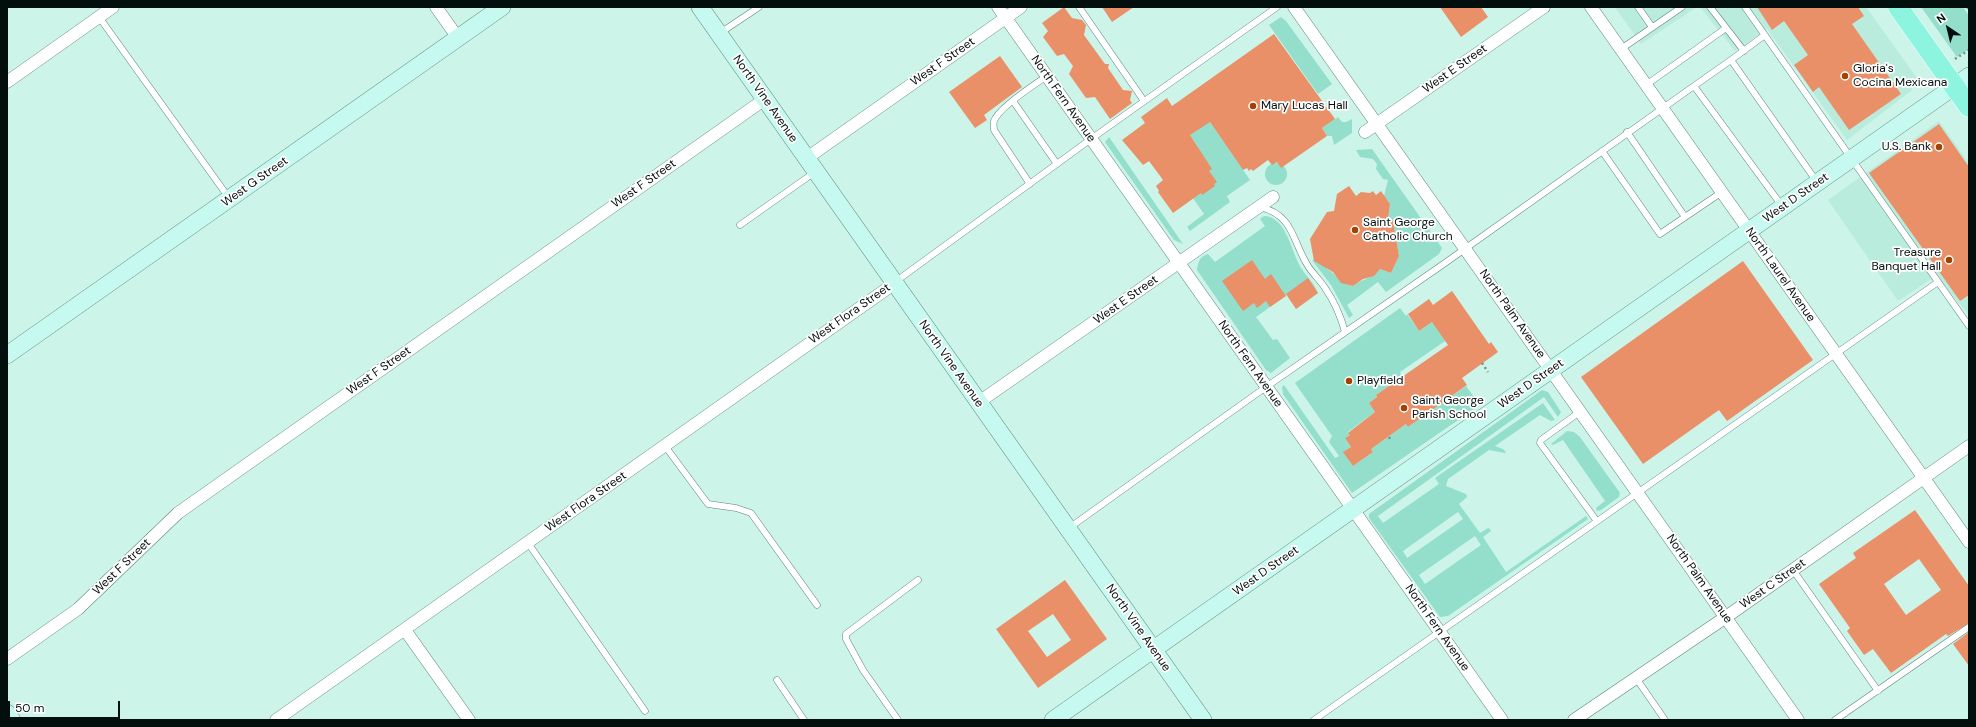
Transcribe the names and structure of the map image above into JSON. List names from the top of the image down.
{
  "streets": {
    "street": [
      "West F Street",
      "West E Street",
      "North Vine Avenue",
      "North Fern Avenue",
      "West G Street",
      "West D Street",
      "North Laurel Avenue",
      "West Flora Street",
      "North Palm Avenue",
      "West C Street"
    ]
  },
  "crossings": [
    ["West F Street", "North Vine Avenue"],
    ["West F Street", "North Fern Avenue"],
    ["West E Street", "North Vine Avenue"],
    ["West E Street", "North Fern Avenue"],
    ["West E Street", "North Palm Avenue"],
    ["North Vine Avenue", "West D Street"],
    ["North Vine Avenue", "West Flora Street"],
    ["North Fern Avenue", "West D Street"],
    ["West D Street", "North Laurel Avenue"],
    ["West D Street", "North Palm Avenue"],
    ["North Laurel Avenue", "West C Street"],
    ["North Palm Avenue", "West C Street"]
  ],
  "places": [
    "Gloria's Cocina Mexicana",
    "Mary Lucas Hall",
    "U.S. Bank",
    "Saint George Catholic Church",
    "Treasure Banquet Hall",
    "Playfield",
    "Saint George Parish School"
  ],
  "scale_bar": "50 m",
  "north": "top left"
}
